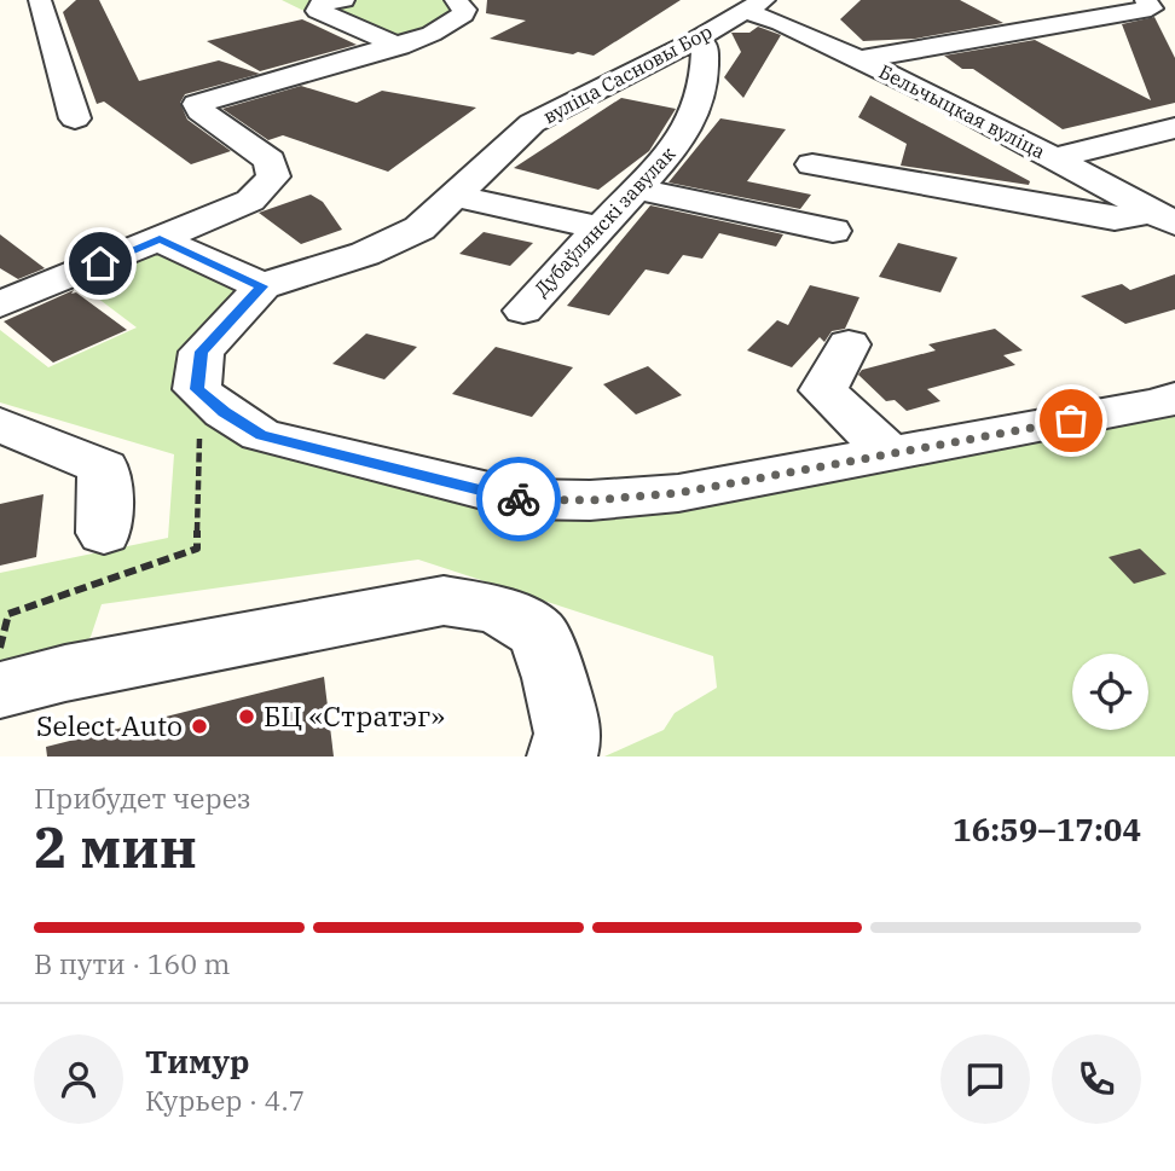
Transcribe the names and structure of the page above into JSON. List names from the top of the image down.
{
  "streets": {
    "street": ["вуліца Сасновы Бор", "Бельчыцкая вуліца", "Дубаўлянскі завулак"]
  },
  "crossings": [
    ["вуліца Сасновы Бор", "Бельчыцкая вуліца"],
    ["вуліца Сасновы Бор", "Дубаўлянскі завулак"]
  ],
  "places": ["БЦ «Стратэг»", "Select Auto"],
  "page": {
    "heading": ["2 мин", "Прибудет через", "16:59–17:04"],
    "panel": ["Тимур", "Курьер · 4.7"],
    "bar": "В пути · 160 m"
  }
}
